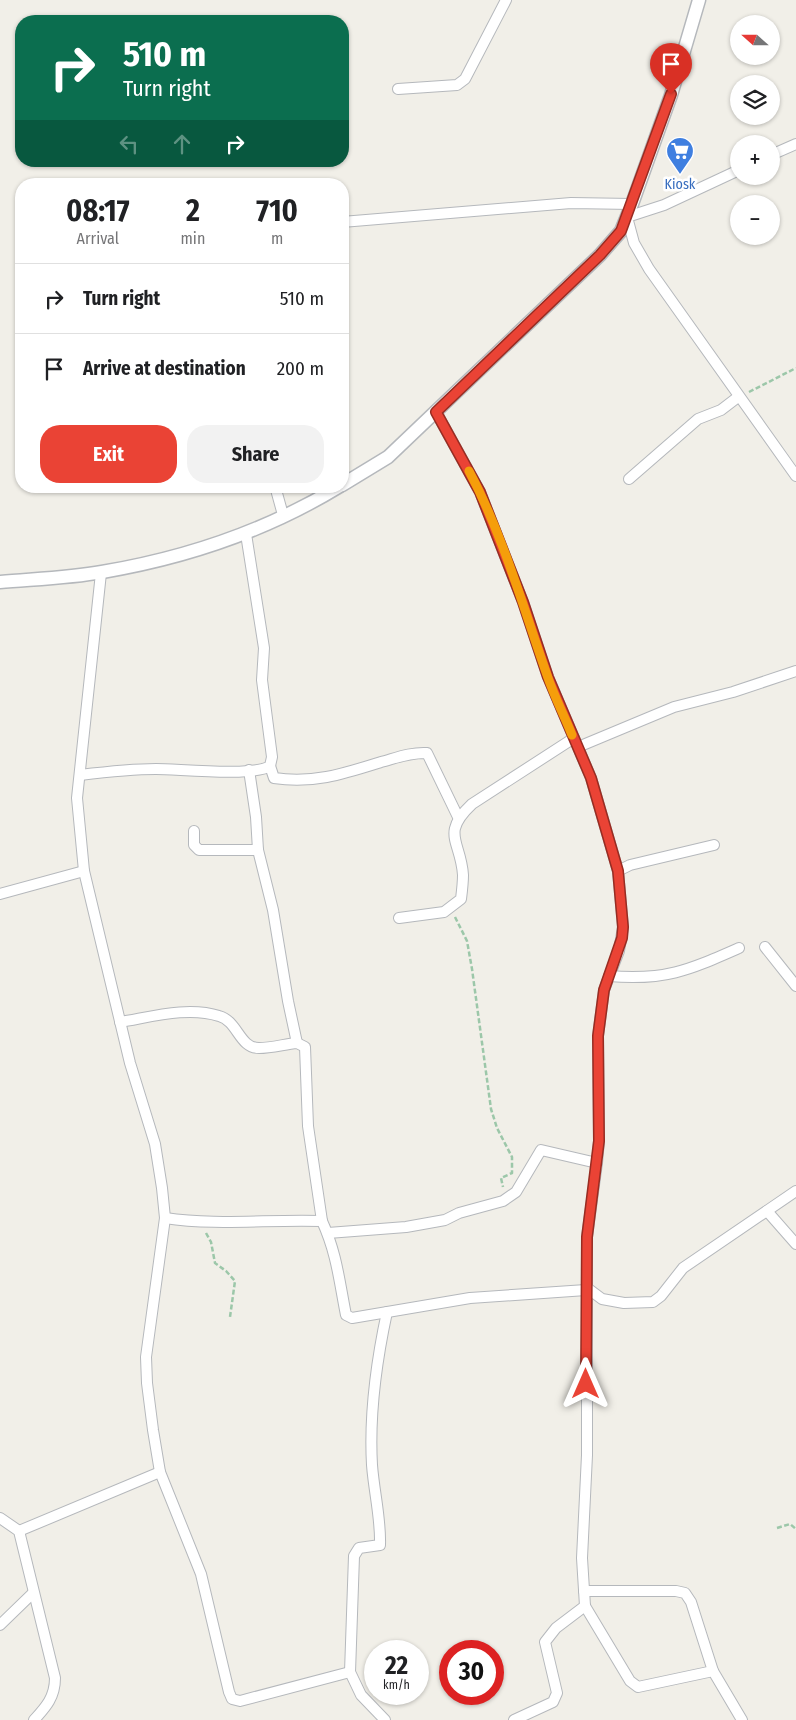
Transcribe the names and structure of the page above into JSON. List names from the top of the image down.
{
  "places": {
    "supermarket": ["Kiosk"]
  },
  "north": "left",
  "page": {
    "map_buttons": ["+", "−"],
    "turn": ["510 m", "Turn right"],
    "eta": [
      "08:17",
      "Arrival",
      "2",
      "min",
      "710",
      "m"
    ],
    "list": [
      {
        "name": "Turn right",
        "value": "510 m"
      },
      {
        "name": "Arrive at destination",
        "value": "200 m"
      }
    ],
    "buttons": ["Exit", "Share"],
    "speed": "22 km/h",
    "limit": "30"
  }
}
